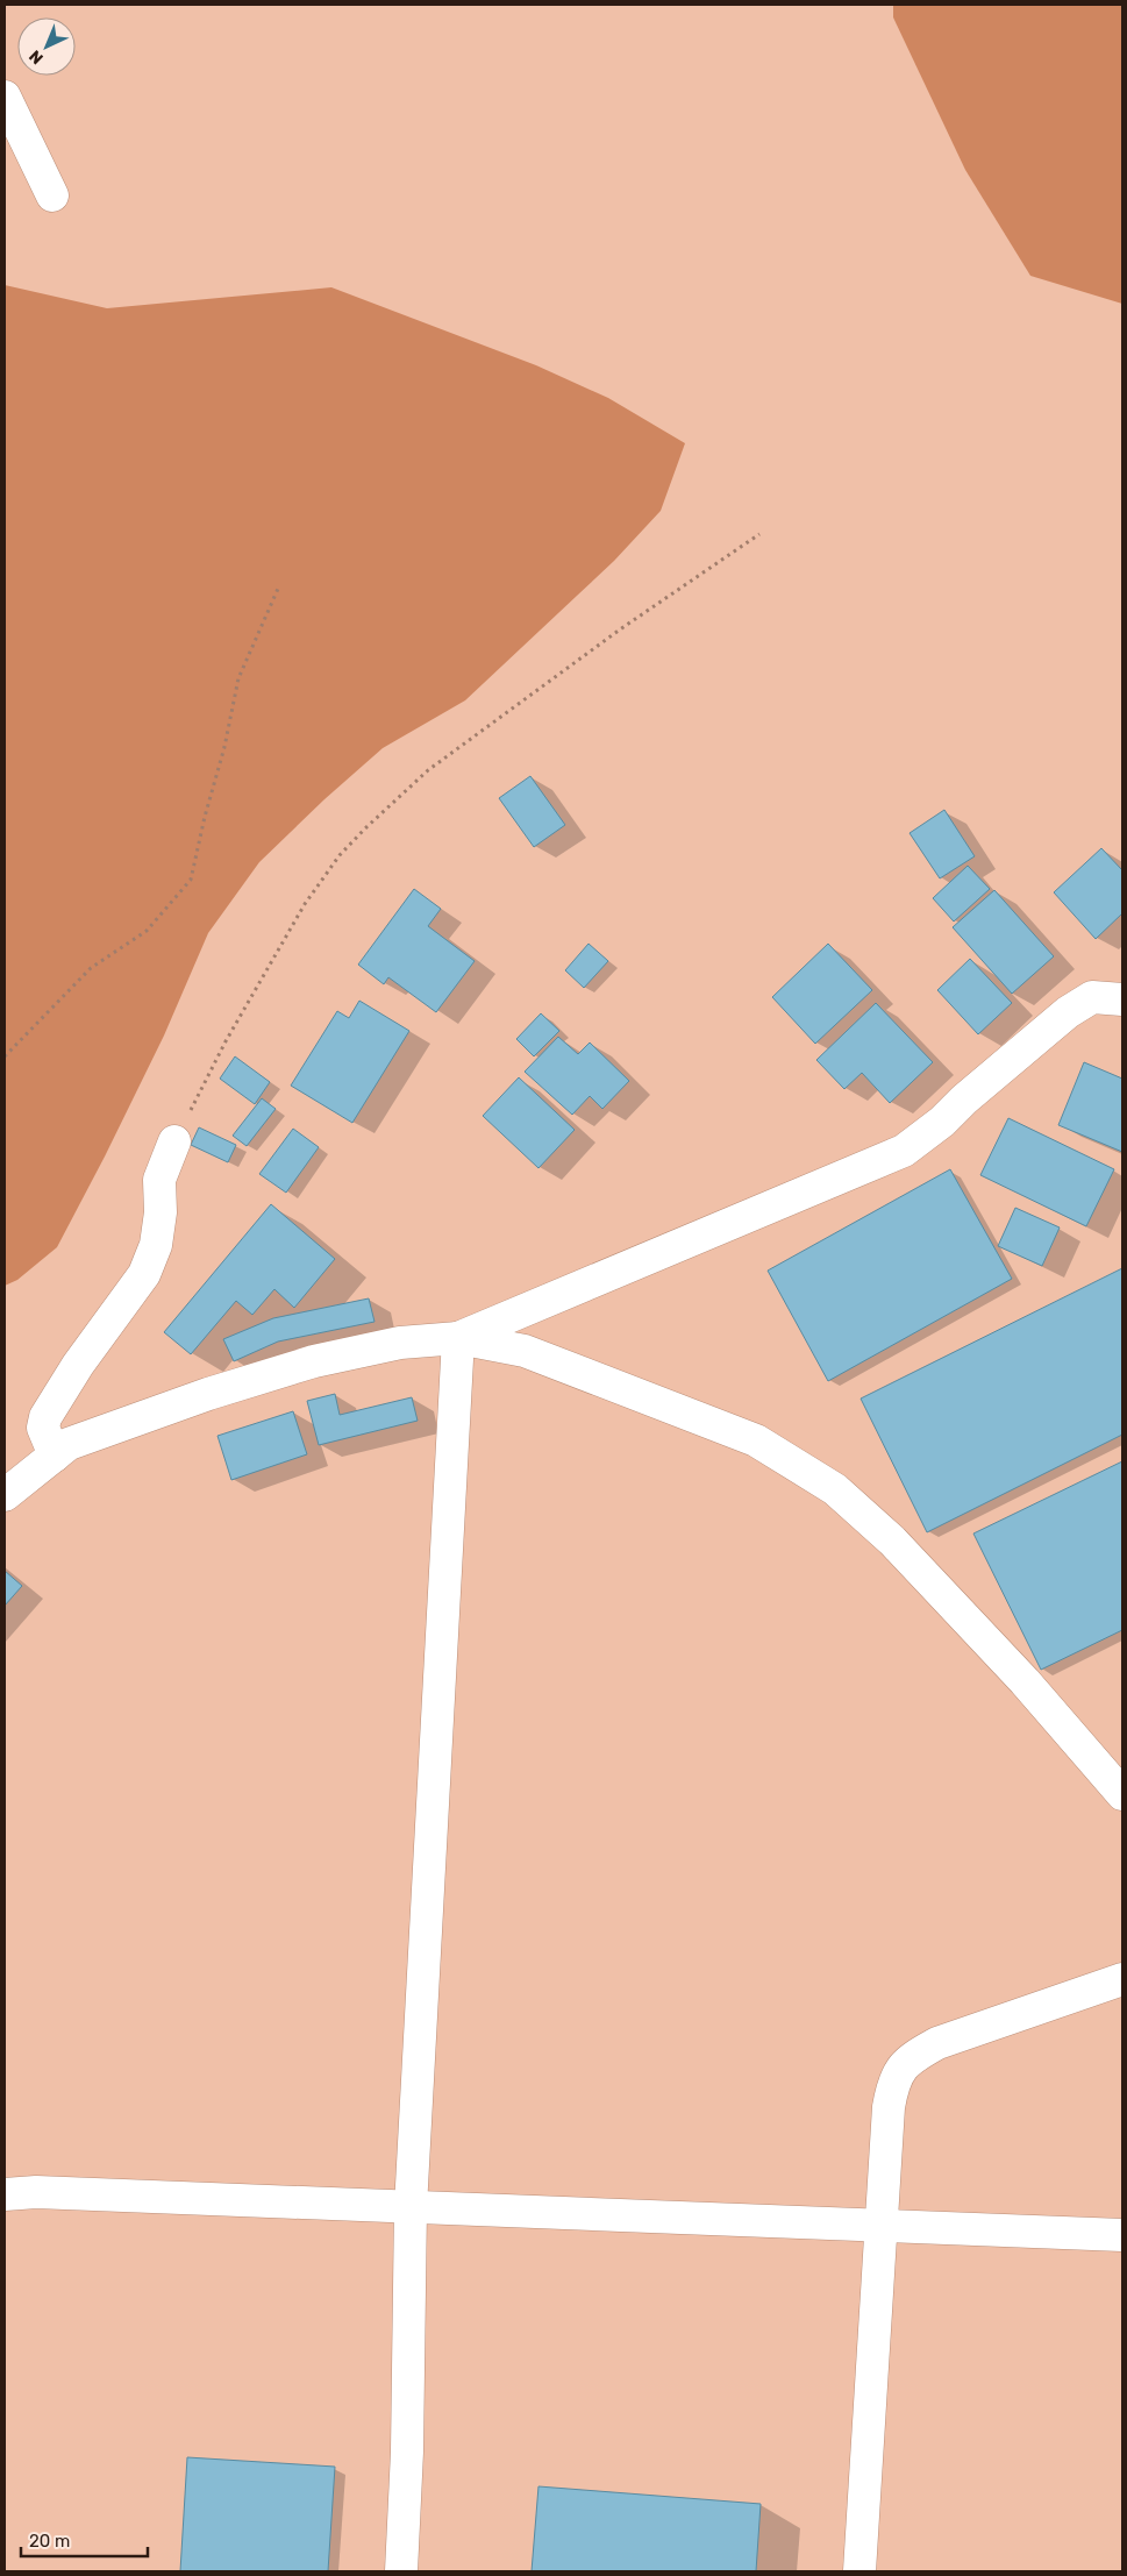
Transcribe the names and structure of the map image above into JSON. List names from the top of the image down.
{
  "scale_bar": "20 m",
  "north": "bottom left"
}
